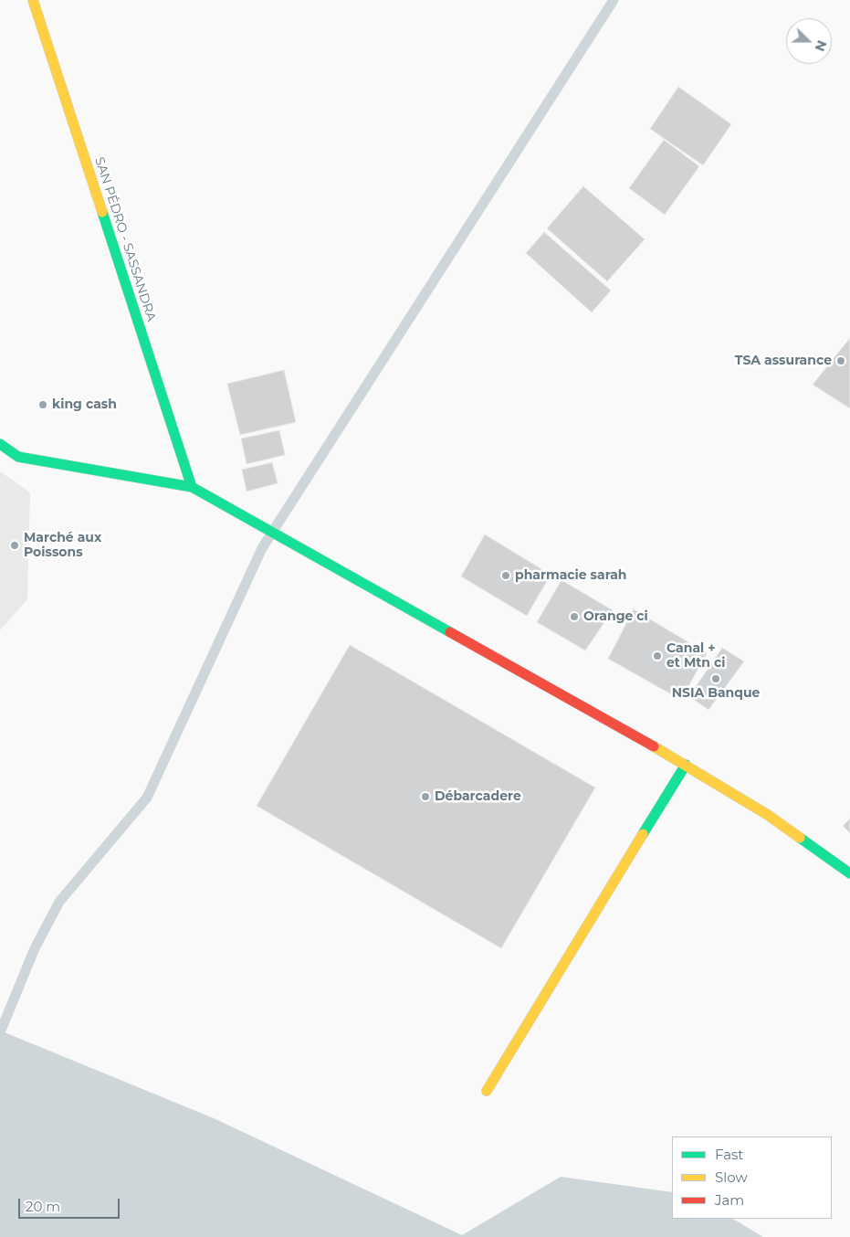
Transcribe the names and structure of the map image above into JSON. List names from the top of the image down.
{
  "streets": {
    "street": ["SAN PÉDRO - SASSANDRA"]
  },
  "places": [
    "TSA assurance",
    "king cash",
    "Marché aux Poissons",
    "pharmacie sarah",
    "Orange ci",
    "Canal + et Mtn ci",
    "NSIA Banque",
    "Débarcadere"
  ],
  "legend": ["Fast", "Slow", "Jam"],
  "scale_bar": "20 m",
  "north": "right"
}
